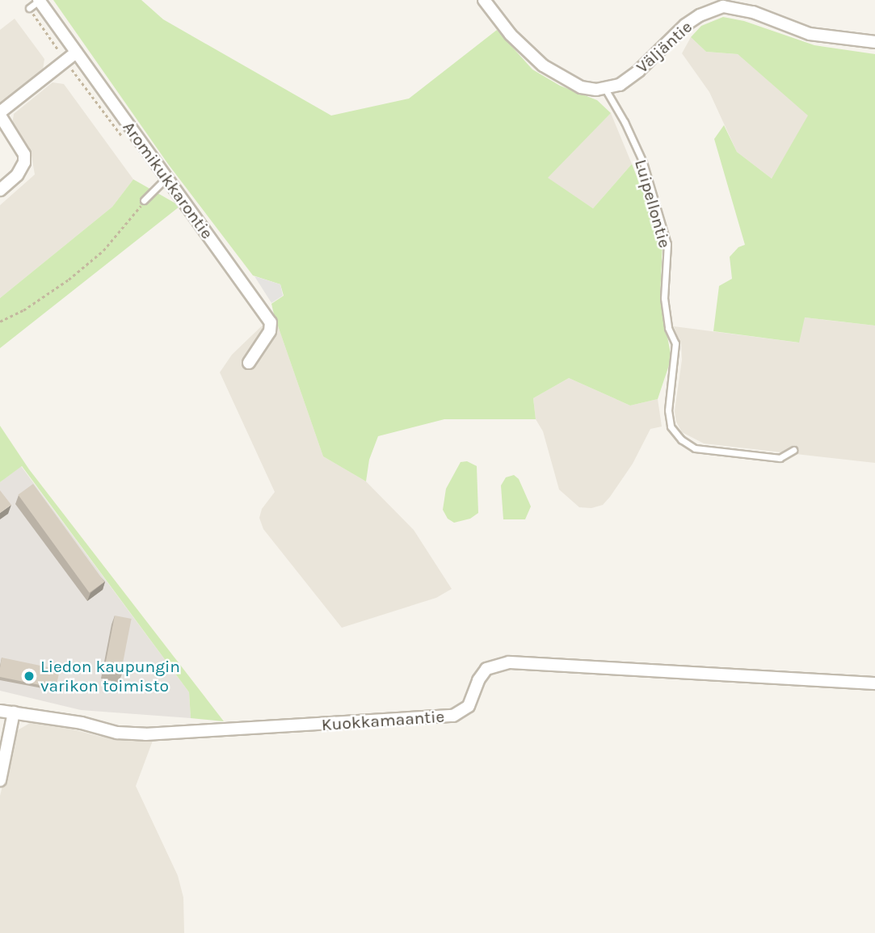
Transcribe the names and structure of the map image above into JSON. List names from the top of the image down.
{
  "streets": {
    "street": ["Väljäntie", "Aromikukkarontie", "Kuokkamaantie"],
    "lane": ["Luipellontie"]
  },
  "crossings": [
    ["Väljäntie", "Luipellontie"]
  ],
  "places": ["Liedon kaupungin varikon toimisto"]
}
